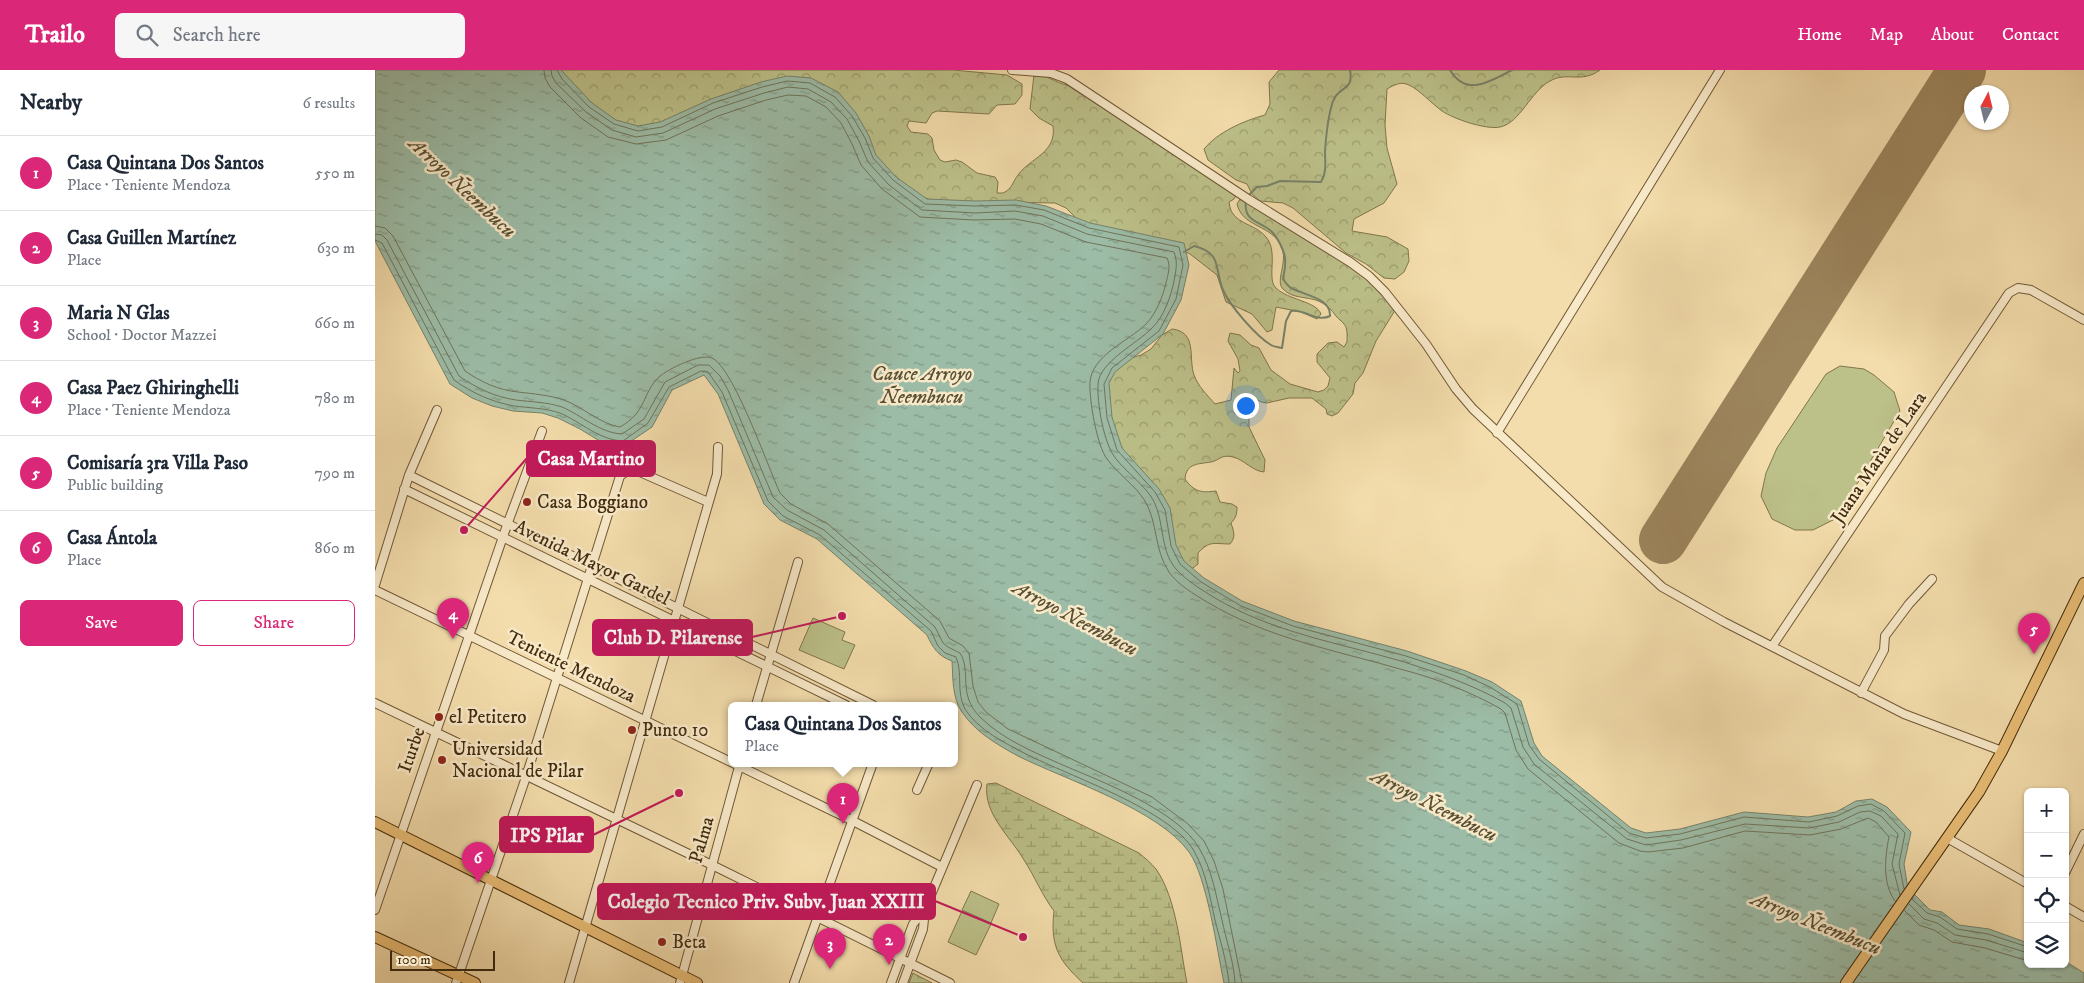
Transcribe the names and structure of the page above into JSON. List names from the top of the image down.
{
  "streets": {
    "street": [
      "Juana Marìa de Lara",
      "Avenida Mayor Gardel",
      "Teniente Mendoza",
      "Iturbe",
      "Palma"
    ]
  },
  "crossings": [
    ["Avenida Mayor Gardel", "Iturbe"],
    ["Teniente Mendoza", "Iturbe"]
  ],
  "water": ["Arroyo Ñeembucu", "Cauce Arroyo Ñeembucu"],
  "places": [
    "Casa Boggiano",
    "Casa Martino",
    "Club D. Pilarense",
    "el Petitero",
    "Punto 10",
    "Universidad Nacional de Pilar",
    "IPS Pilar",
    "Colegio Tecnico Priv. Subv. Juan XXIII",
    "Beta"
  ],
  "scale_bar": "100 m",
  "north": "top",
  "page": {
    "header": "Trailo",
    "search": "Search here",
    "nav": [
      "Home",
      "Map",
      "About",
      "Contact"
    ],
    "heading": ["Nearby", "6 results"],
    "list": [
      {
        "mark": "1",
        "name": "Casa Quintana Dos Santos",
        "note": "Place · Teniente Mendoza",
        "value": "550 m"
      },
      {
        "mark": "2",
        "name": "Casa Guillen Martínez",
        "note": "Place",
        "value": "630 m"
      },
      {
        "mark": "3",
        "name": "Maria N Glas",
        "note": "School · Doctor Mazzei",
        "value": "660 m"
      },
      {
        "mark": "4",
        "name": "Casa Paez Ghiringhelli",
        "note": "Place · Teniente Mendoza",
        "value": "780 m"
      },
      {
        "mark": "5",
        "name": "Comisaría 3ra Villa Paso",
        "note": "Public building",
        "value": "790 m"
      },
      {
        "mark": "6",
        "name": "Casa Ántola",
        "note": "Place",
        "value": "860 m"
      }
    ],
    "buttons": ["Save", "Share"],
    "pins": [
      "4",
      "5",
      "1",
      "6",
      "2",
      "3"
    ],
    "popup": ["Casa Quintana Dos Santos", "Place"],
    "map_buttons": ["+", "−"],
    "scale": "100 m"
  }
}
